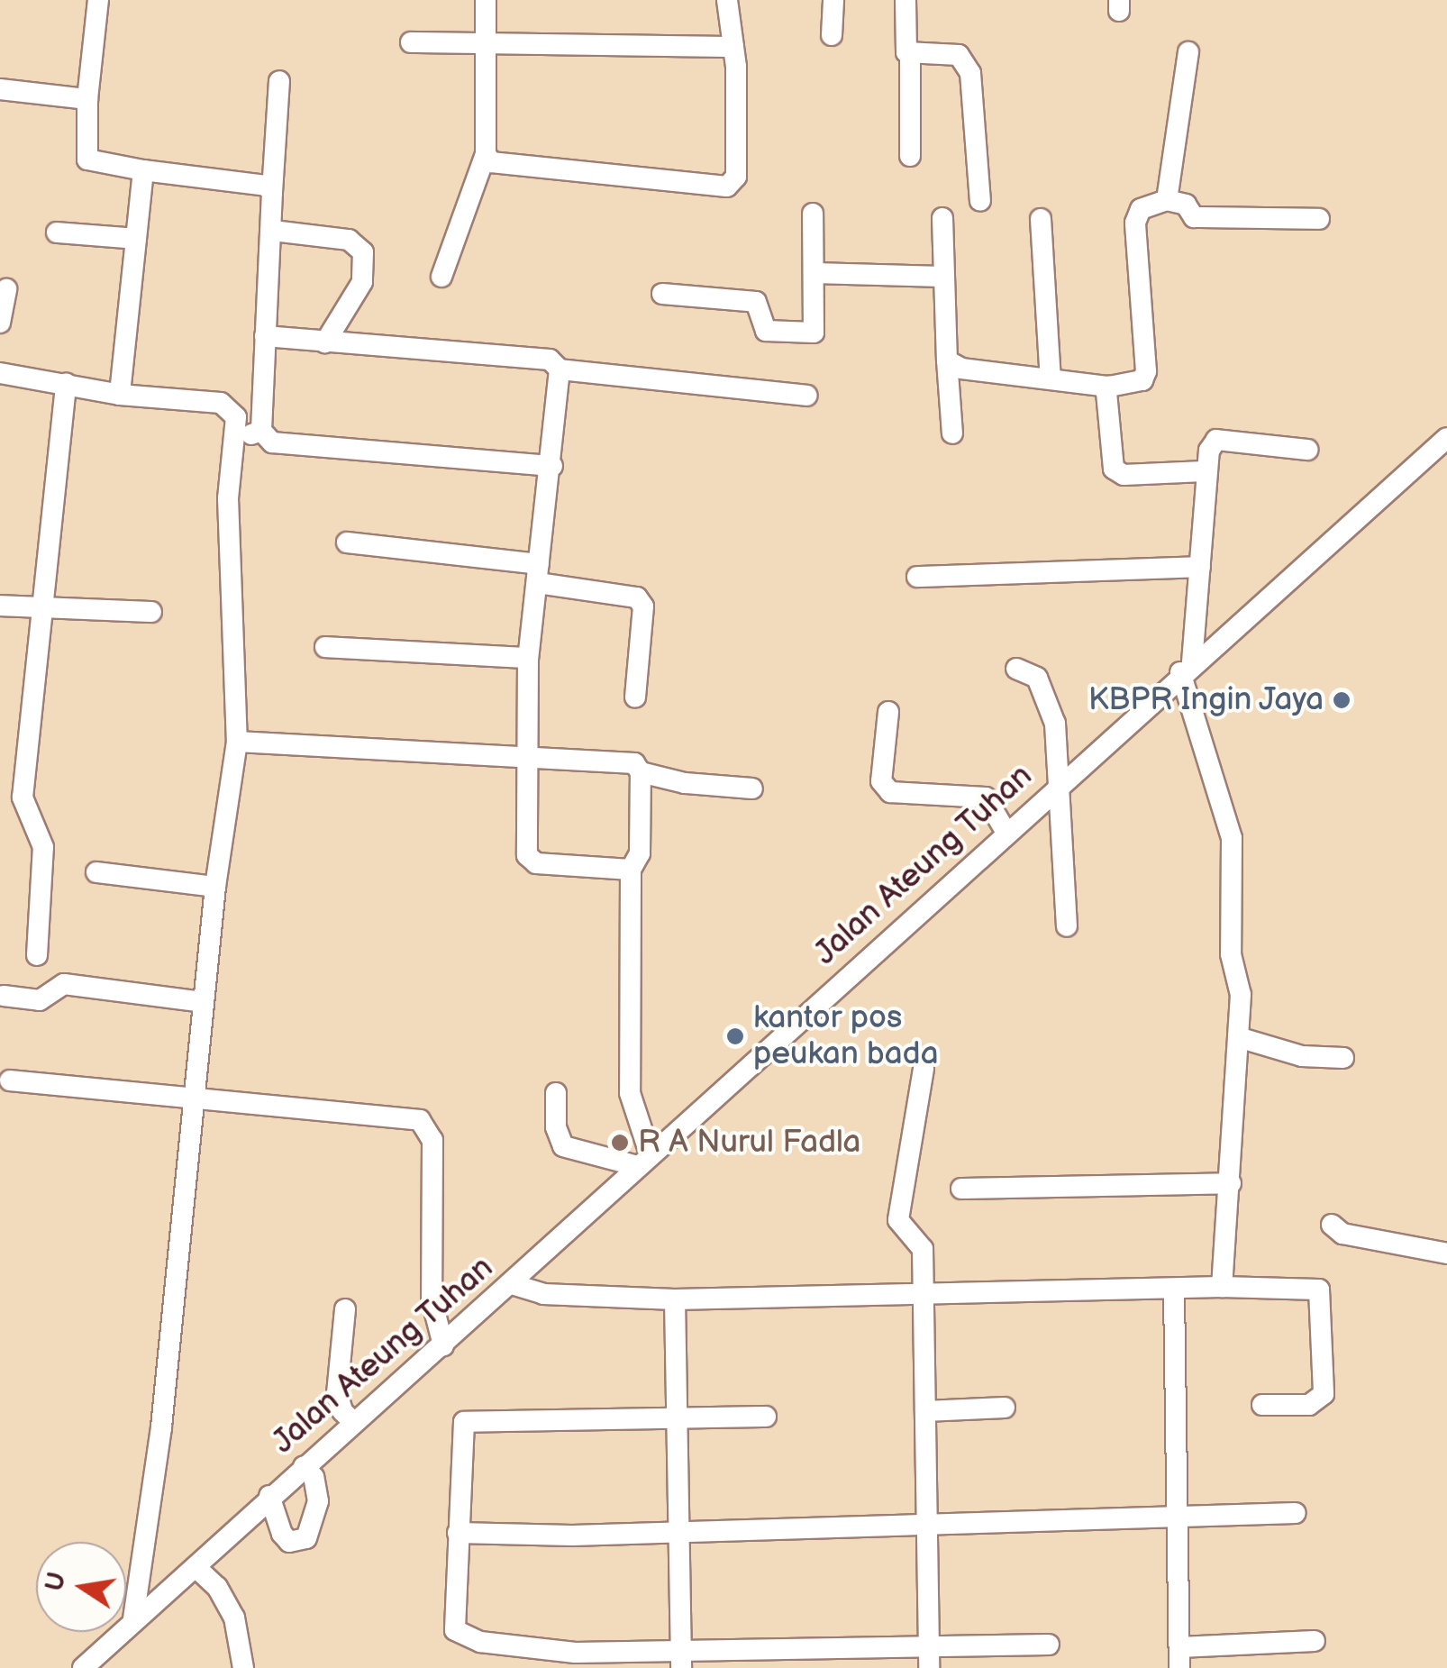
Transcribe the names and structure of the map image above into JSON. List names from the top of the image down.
{
  "streets": {
    "street": ["Jalan Ateung Tuhan"]
  },
  "places": ["KBPR Ingin Jaya", "kantor pos peukan bada", "R A Nurul Fadla"],
  "north": "left"
}
